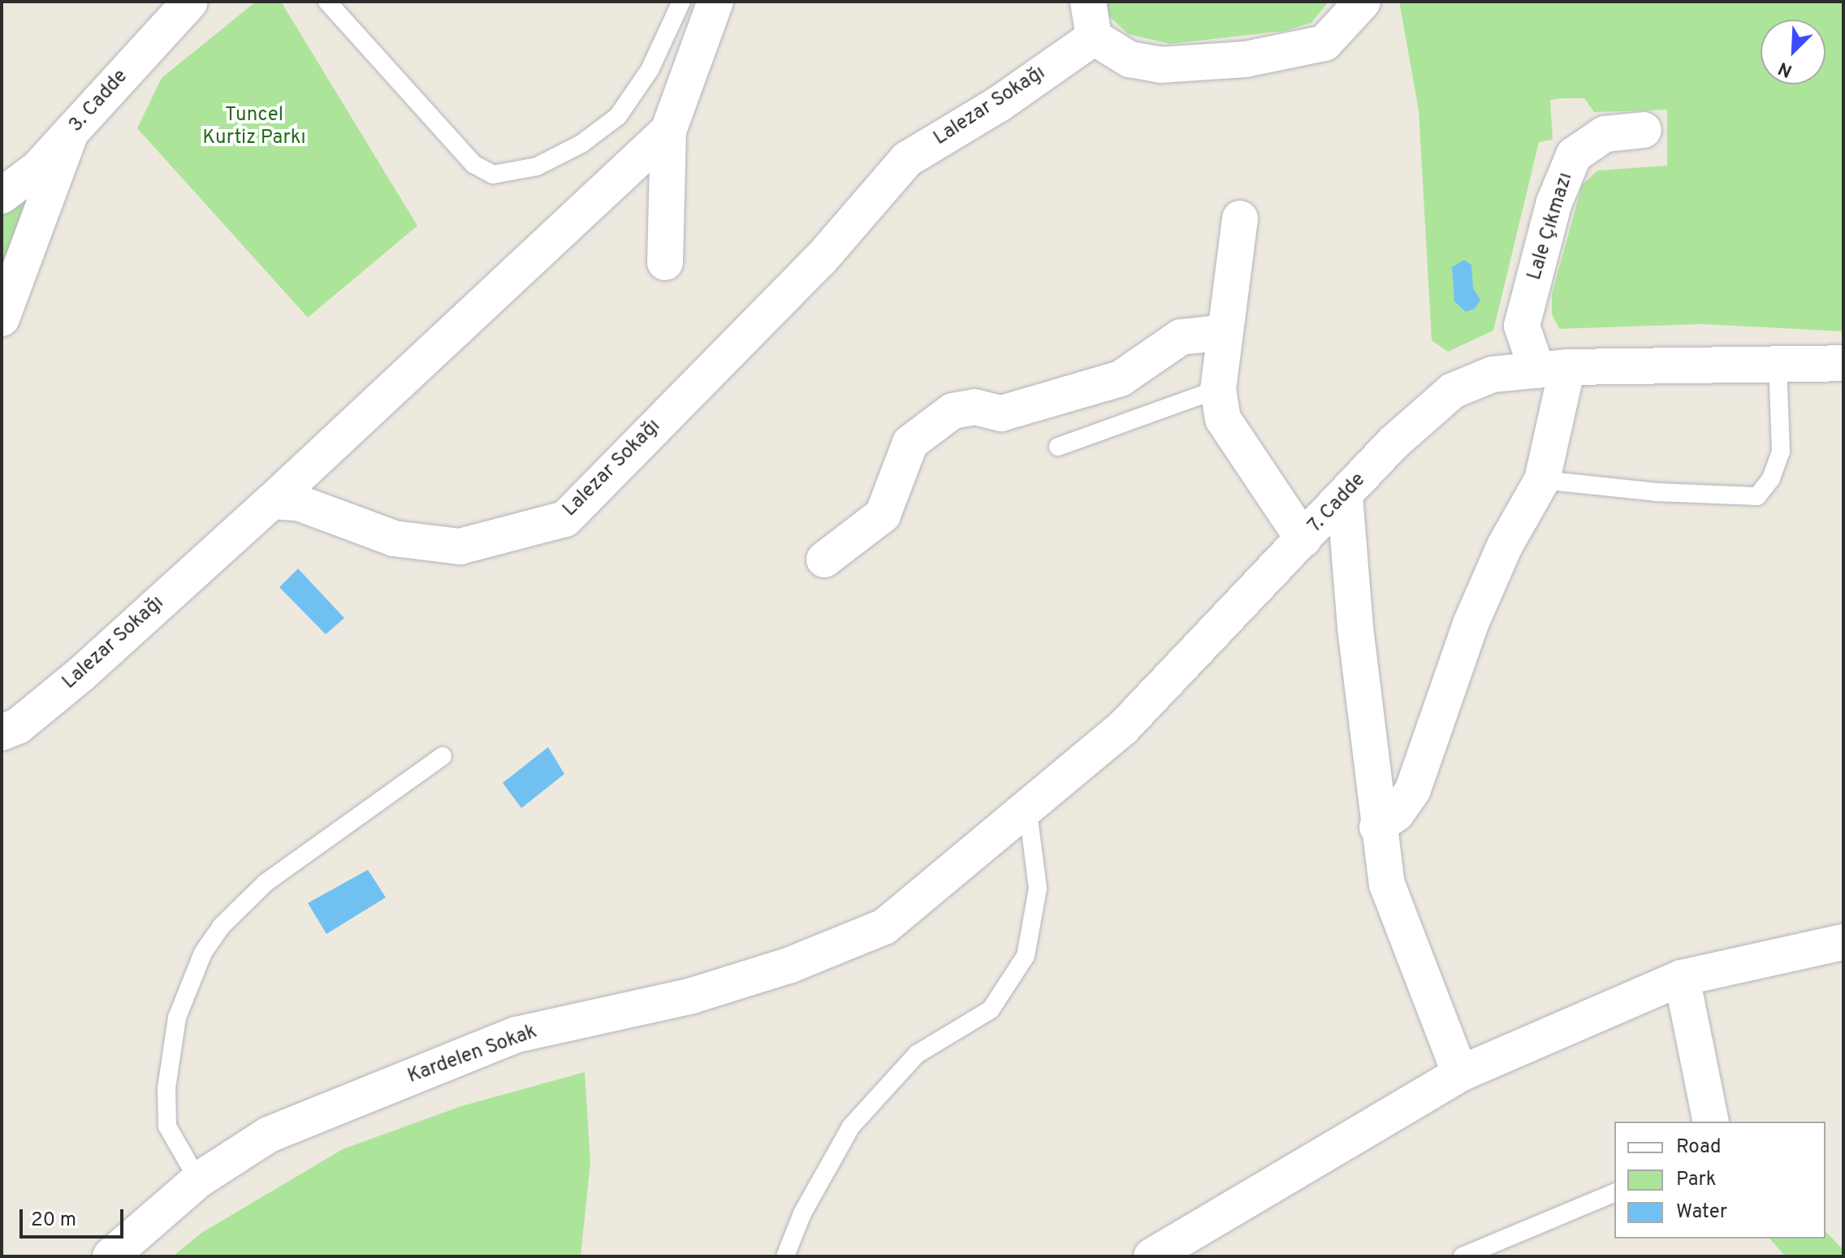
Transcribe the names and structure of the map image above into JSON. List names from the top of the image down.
{
  "streets": {
    "street": [
      "3. Cadde",
      "Lalezar Sokağı",
      "Lale Çıkmazı",
      "7. Cadde",
      "Kardelen Sokak"
    ]
  },
  "crossings": [
    ["Lale Çıkmazı", "7. Cadde"],
    ["7. Cadde", "Kardelen Sokak"]
  ],
  "parks": ["Tuncel Kurtiz Parkı"],
  "legend": ["Road", "Park", "Water"],
  "scale_bar": "20 m",
  "north": "bottom left"
}
